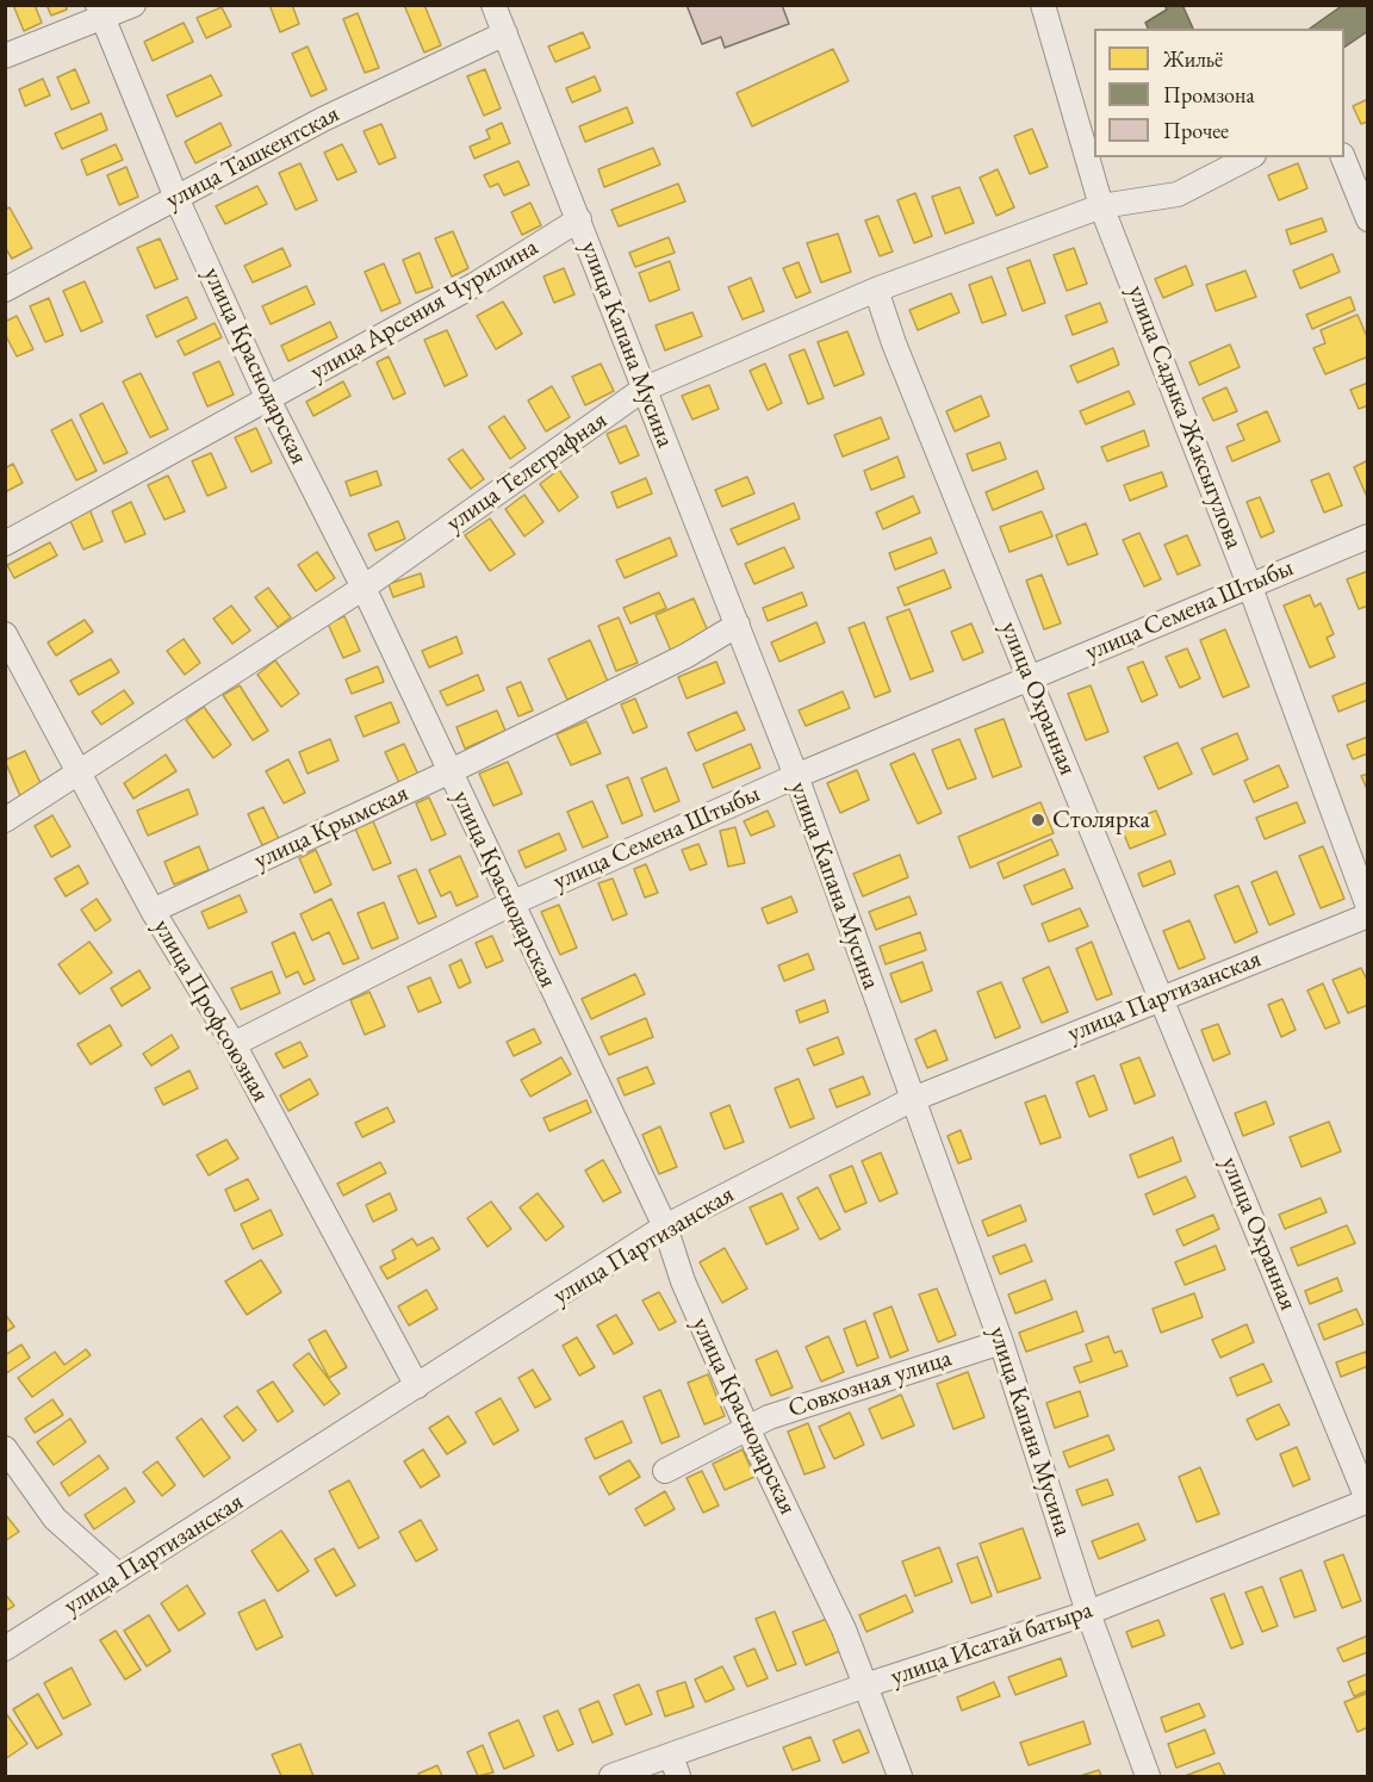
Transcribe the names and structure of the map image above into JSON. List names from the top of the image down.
{
  "streets": {
    "street": [
      "улица Ташкентская",
      "улица Арсения Чурилина",
      "улица Капана Мусина",
      "улица Краснодарская",
      "улица Садыка Жаксыгулова",
      "улица Телеграфная",
      "улица Семена Штыбы",
      "улица Охранная",
      "улица Крымская",
      "улица Партизанская",
      "улица Профсоюзная",
      "Совхозная улица",
      "улица Исатай батыра"
    ]
  },
  "crossings": [
    ["улица Ташкентская", "улица Капана Мусина"],
    ["улица Ташкентская", "улица Краснодарская"],
    ["улица Арсения Чурилина", "улица Капана Мусина"],
    ["улица Арсения Чурилина", "улица Краснодарская"],
    ["улица Капана Мусина", "улица Телеграфная"],
    ["улица Капана Мусина", "улица Семена Штыбы"],
    ["улица Капана Мусина", "улица Крымская"],
    ["улица Капана Мусина", "улица Партизанская"],
    ["улица Капана Мусина", "Совхозная улица"],
    ["улица Капана Мусина", "улица Исатай батыра"],
    ["улица Краснодарская", "улица Телеграфная"],
    ["улица Краснодарская", "улица Семена Штыбы"],
    ["улица Краснодарская", "улица Крымская"],
    ["улица Краснодарская", "улица Партизанская"],
    ["улица Краснодарская", "Совхозная улица"],
    ["улица Краснодарская", "улица Исатай батыра"],
    ["улица Садыка Жаксыгулова", "улица Телеграфная"],
    ["улица Садыка Жаксыгулова", "улица Семена Штыбы"],
    ["улица Телеграфная", "улица Охранная"],
    ["улица Телеграфная", "улица Профсоюзная"],
    ["улица Семена Штыбы", "улица Охранная"],
    ["улица Семена Штыбы", "улица Профсоюзная"],
    ["улица Охранная", "улица Партизанская"],
    ["улица Охранная", "улица Исатай батыра"],
    ["улица Крымская", "улица Профсоюзная"],
    ["улица Партизанская", "улица Профсоюзная"]
  ],
  "places": ["Столярка"],
  "legend": ["Жильё", "Промзона", "Прочее"]
}
